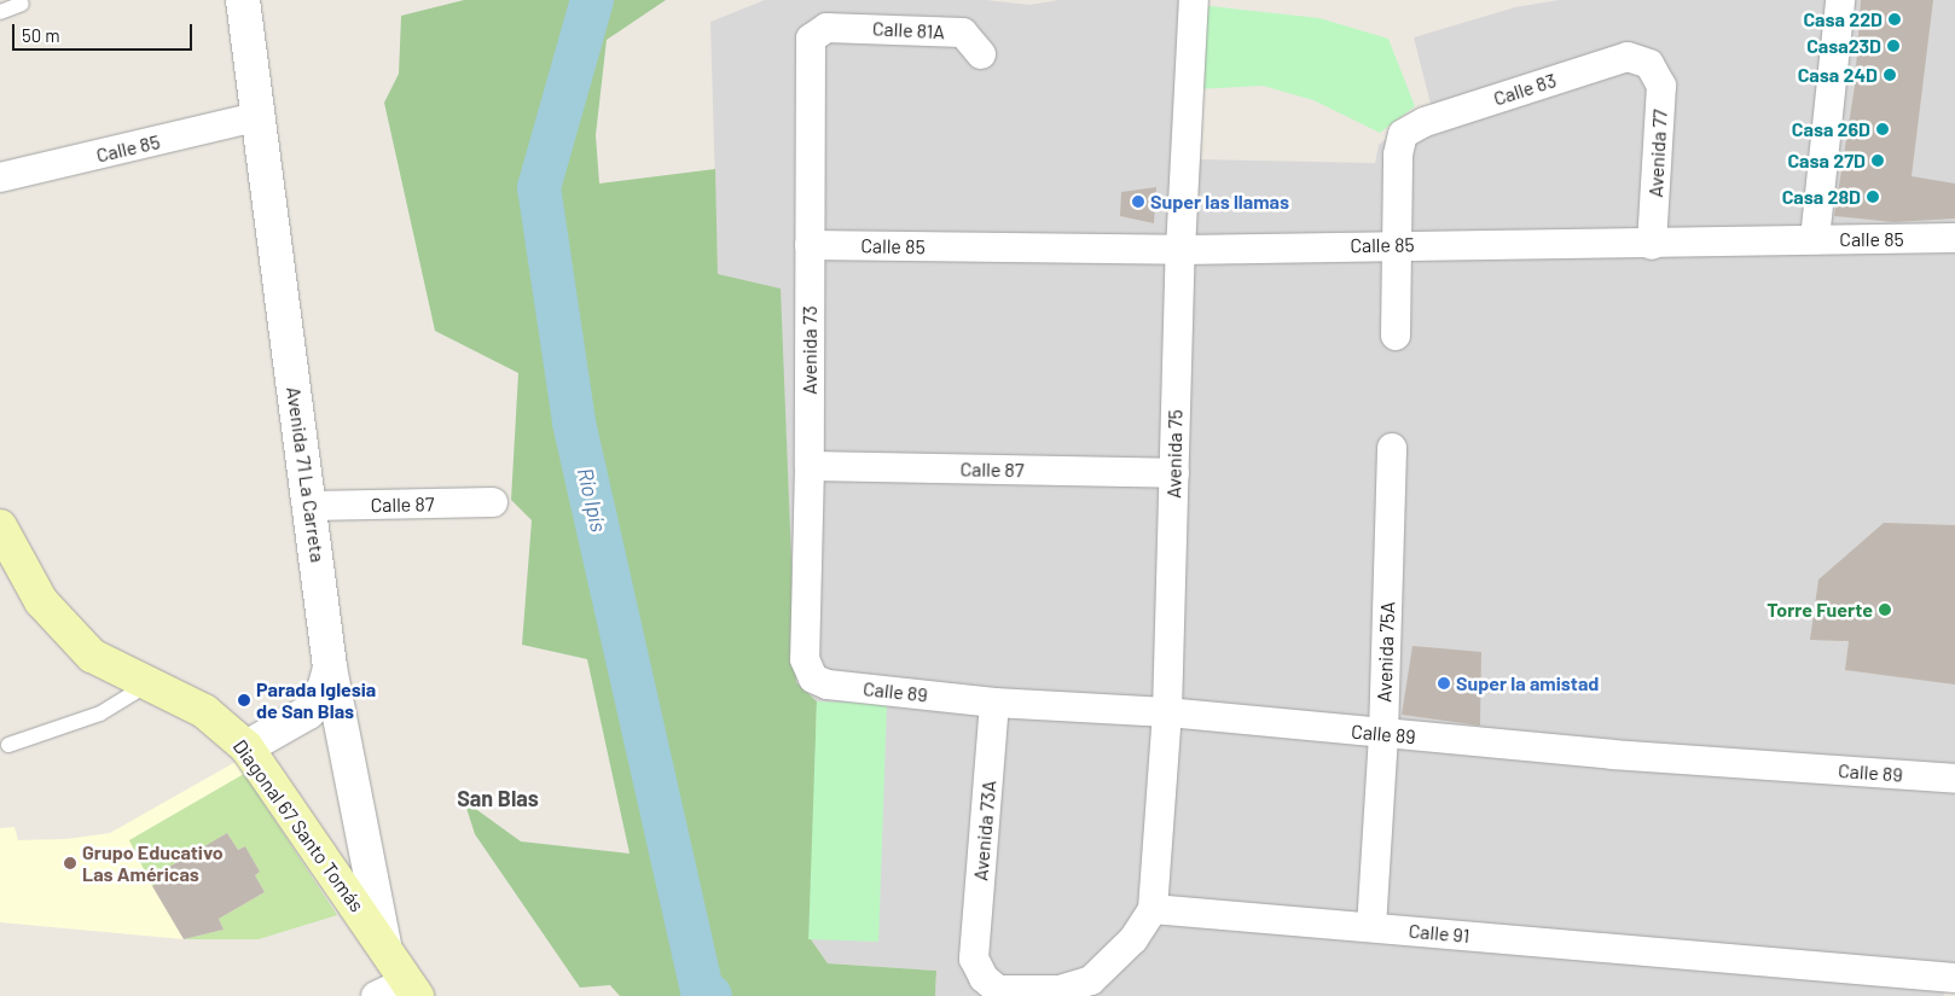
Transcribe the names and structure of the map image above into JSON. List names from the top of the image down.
{
  "streets": {
    "main road": ["Diagonal 67 Santo Tomás"],
    "street": [
      "Calle 81A",
      "Calle 83",
      "Calle 85",
      "Avenida 77",
      "Avenida 73",
      "Avenida 75",
      "Calle 87",
      "Avenida 71 La Carreta",
      "Avenida 75A",
      "Calle 89",
      "Avenida 73A",
      "Calle 91"
    ]
  },
  "crossings": [
    ["Calle 81A", "Avenida 73"],
    ["Calle 83", "Calle 85"],
    ["Calle 83", "Avenida 77"],
    ["Calle 85", "Avenida 77"],
    ["Calle 85", "Avenida 73"],
    ["Calle 85", "Avenida 75"],
    ["Calle 85", "Avenida 71 La Carreta"],
    ["Avenida 73", "Calle 87"],
    ["Avenida 73", "Calle 89"],
    ["Avenida 75", "Calle 87"],
    ["Avenida 75", "Calle 89"],
    ["Avenida 75", "Avenida 73A"],
    ["Avenida 75", "Calle 91"],
    ["Calle 87", "Avenida 71 La Carreta"],
    ["Avenida 71 La Carreta", "Diagonal 67 Santo Tomás"],
    ["Avenida 75A", "Calle 89"],
    ["Avenida 75A", "Calle 91"],
    ["Calle 89", "Avenida 73A"],
    ["Avenida 73A", "Calle 91"]
  ],
  "districts": ["San Blas"],
  "water": ["Río Ipís"],
  "places": [
    "Casa 22D",
    "Casa23D",
    "Casa 24D",
    "Casa 26D",
    "Casa 27D",
    "Casa 28D",
    "Super las llamas",
    "Torre Fuerte",
    "Super la amistad",
    "Parada Iglesia de San Blas",
    "Grupo Educativo Las Américas"
  ],
  "scale_bar": "50 m"
}
